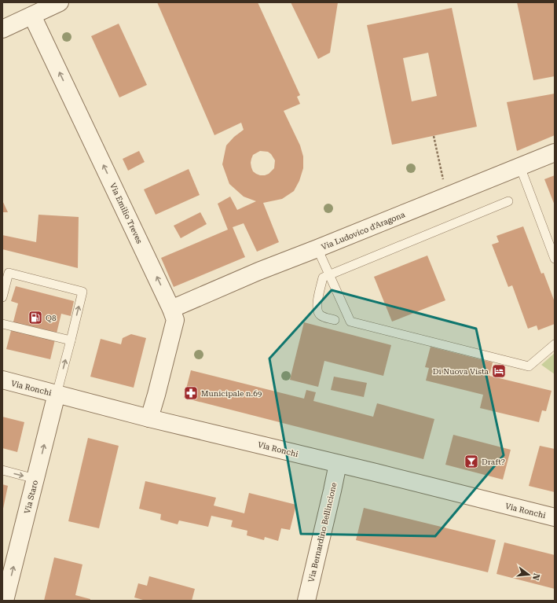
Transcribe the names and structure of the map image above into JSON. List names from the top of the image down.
{
  "streets": {
    "street": [
      "Via Emilio Treves",
      "Via Ludovico d'Aragona",
      "Via Ronchi",
      "Via Staro",
      "Via Bernardino Bellincione"
    ]
  },
  "crossings": [
    ["Via Emilio Treves", "Via Ludovico d'Aragona"],
    ["Via Emilio Treves", "Via Ronchi"],
    ["Via Ronchi", "Via Staro"],
    ["Via Ronchi", "Via Bernardino Bellincione"]
  ],
  "one_way": ["Via Emilio Treves", "Via Staro"],
  "places": {
    "fuel station": ["Q8"],
    "hotel": ["Di Nuova Vista"],
    "pharmacy": ["Municipale n.69"],
    "bar": ["Draft?"]
  },
  "north": "right"
}
